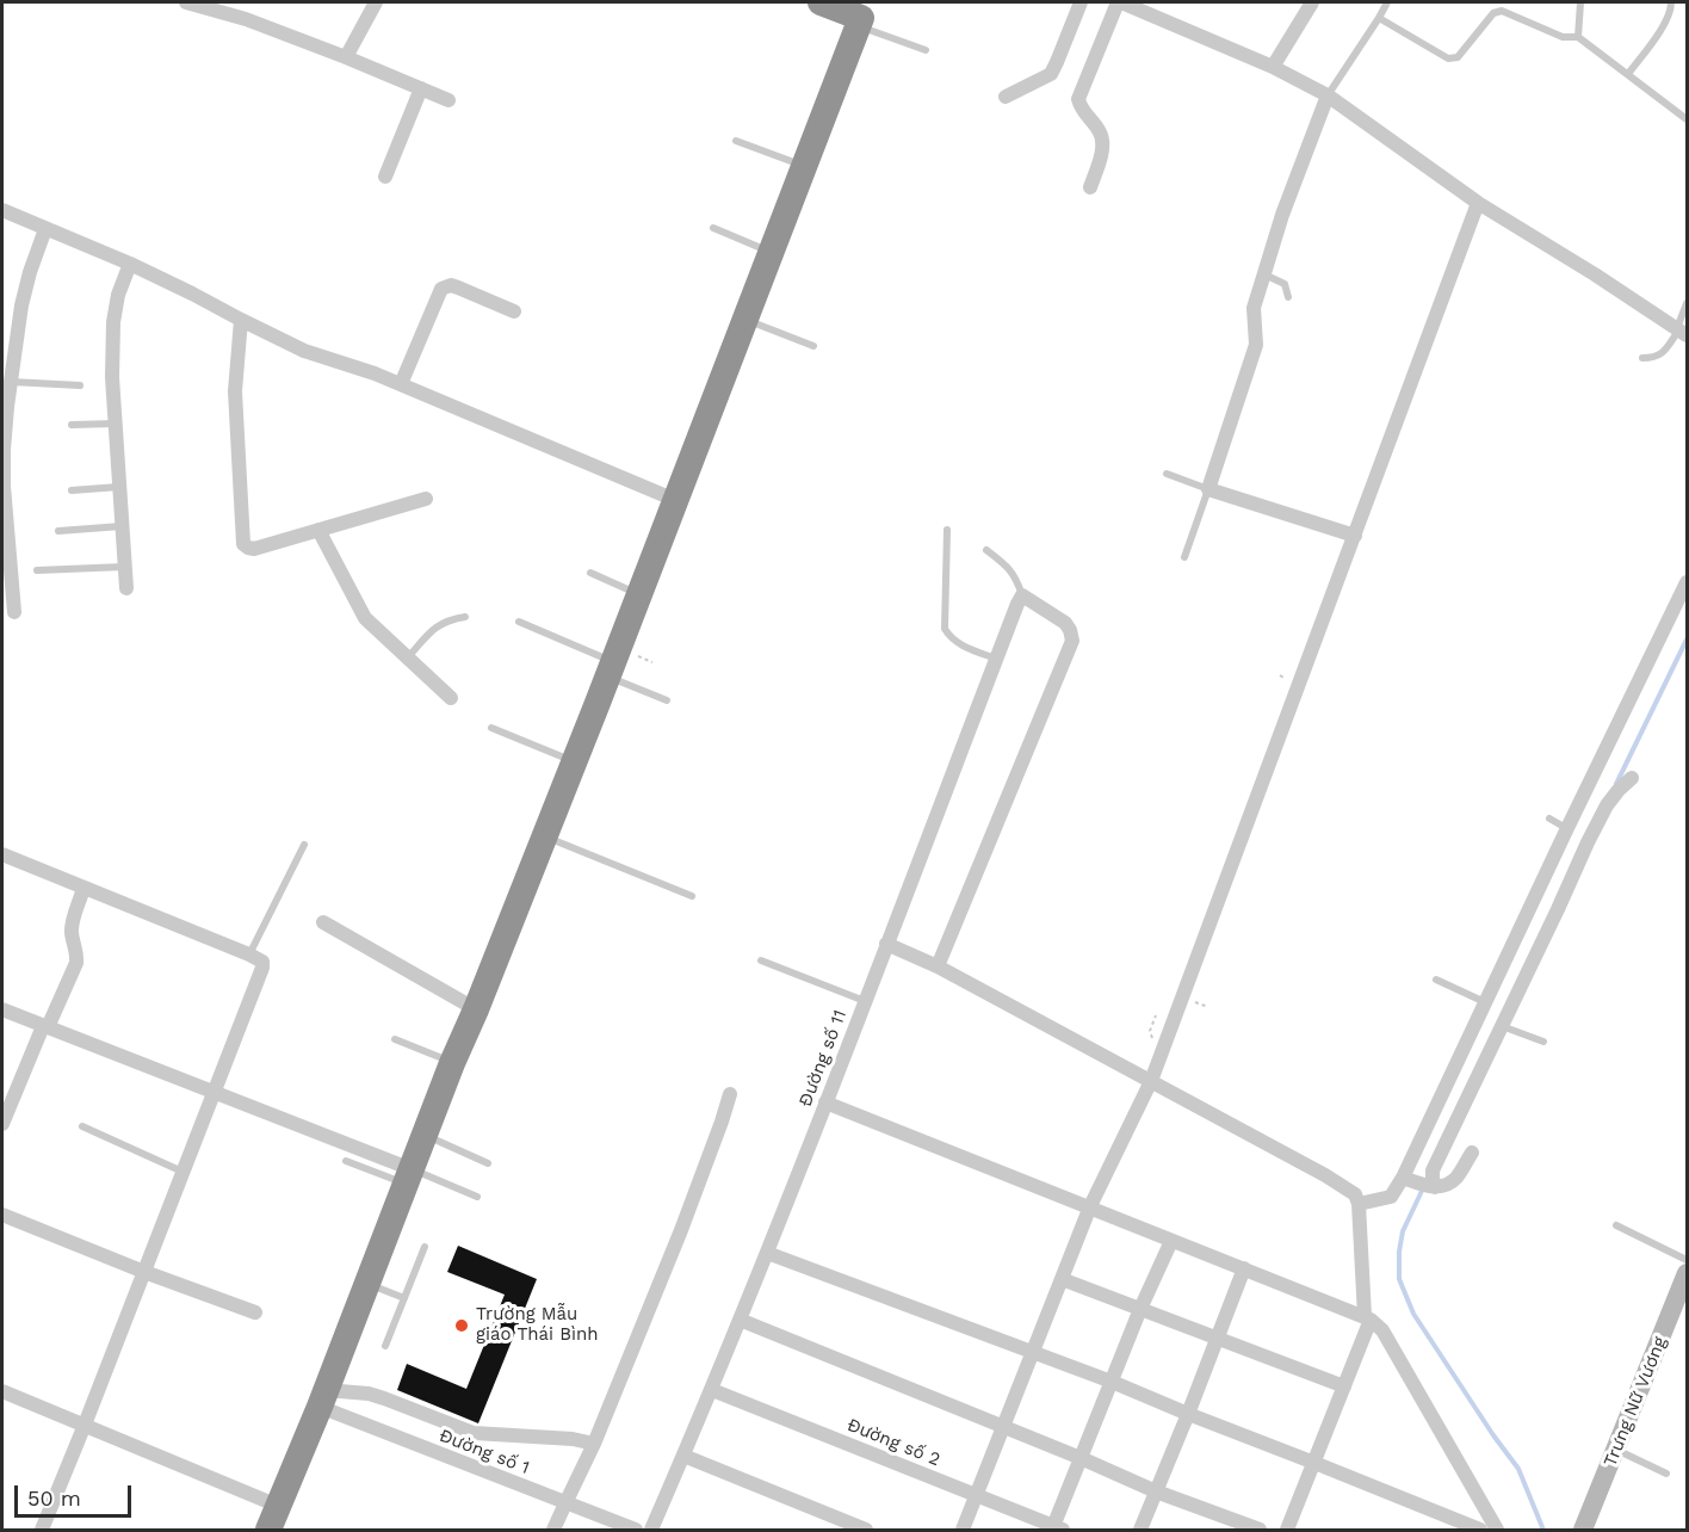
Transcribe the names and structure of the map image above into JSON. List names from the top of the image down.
{
  "streets": {
    "street": [
      "Đường số 11",
      "Trưng Nữ Vương",
      "Đường số 2",
      "Đường số 1"
    ]
  },
  "crossings": [
    ["Đường số 11", "Đường số 2"]
  ],
  "places": ["Trường Mẫu giáo Thái Bình"],
  "scale_bar": "50 m"
}
